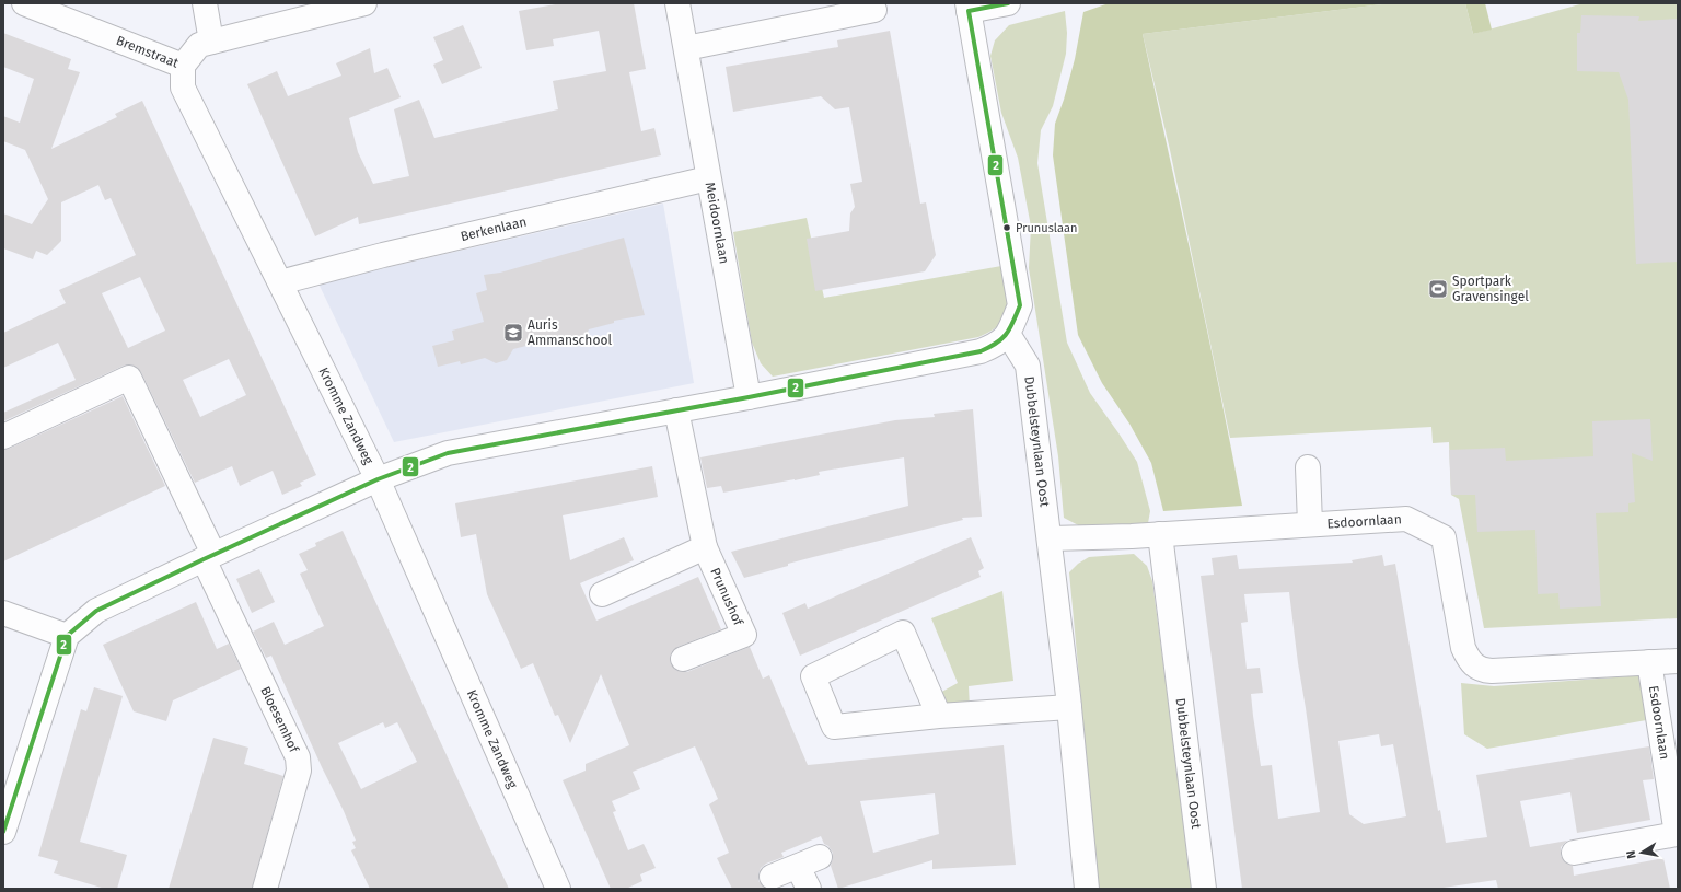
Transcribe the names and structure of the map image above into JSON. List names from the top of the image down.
{
  "streets": {
    "street": [
      "Bremstraat",
      "Meidoornlaan",
      "Berkenlaan",
      "Kromme Zandweg",
      "Dubbelsteynlaan Oost",
      "Esdoornlaan",
      "Prunushof",
      "Bloesemhof"
    ]
  },
  "crossings": [
    ["Bremstraat", "Kromme Zandweg"],
    ["Meidoornlaan", "Berkenlaan"],
    ["Berkenlaan", "Kromme Zandweg"],
    ["Dubbelsteynlaan Oost", "Esdoornlaan"]
  ],
  "places": {
    "other": ["Prunuslaan"],
    "sports": ["Sportpark Gravensingel"],
    "school or university": ["Auris Ammanschool"]
  },
  "lines": ["transit line 2"],
  "north": "left"
}
